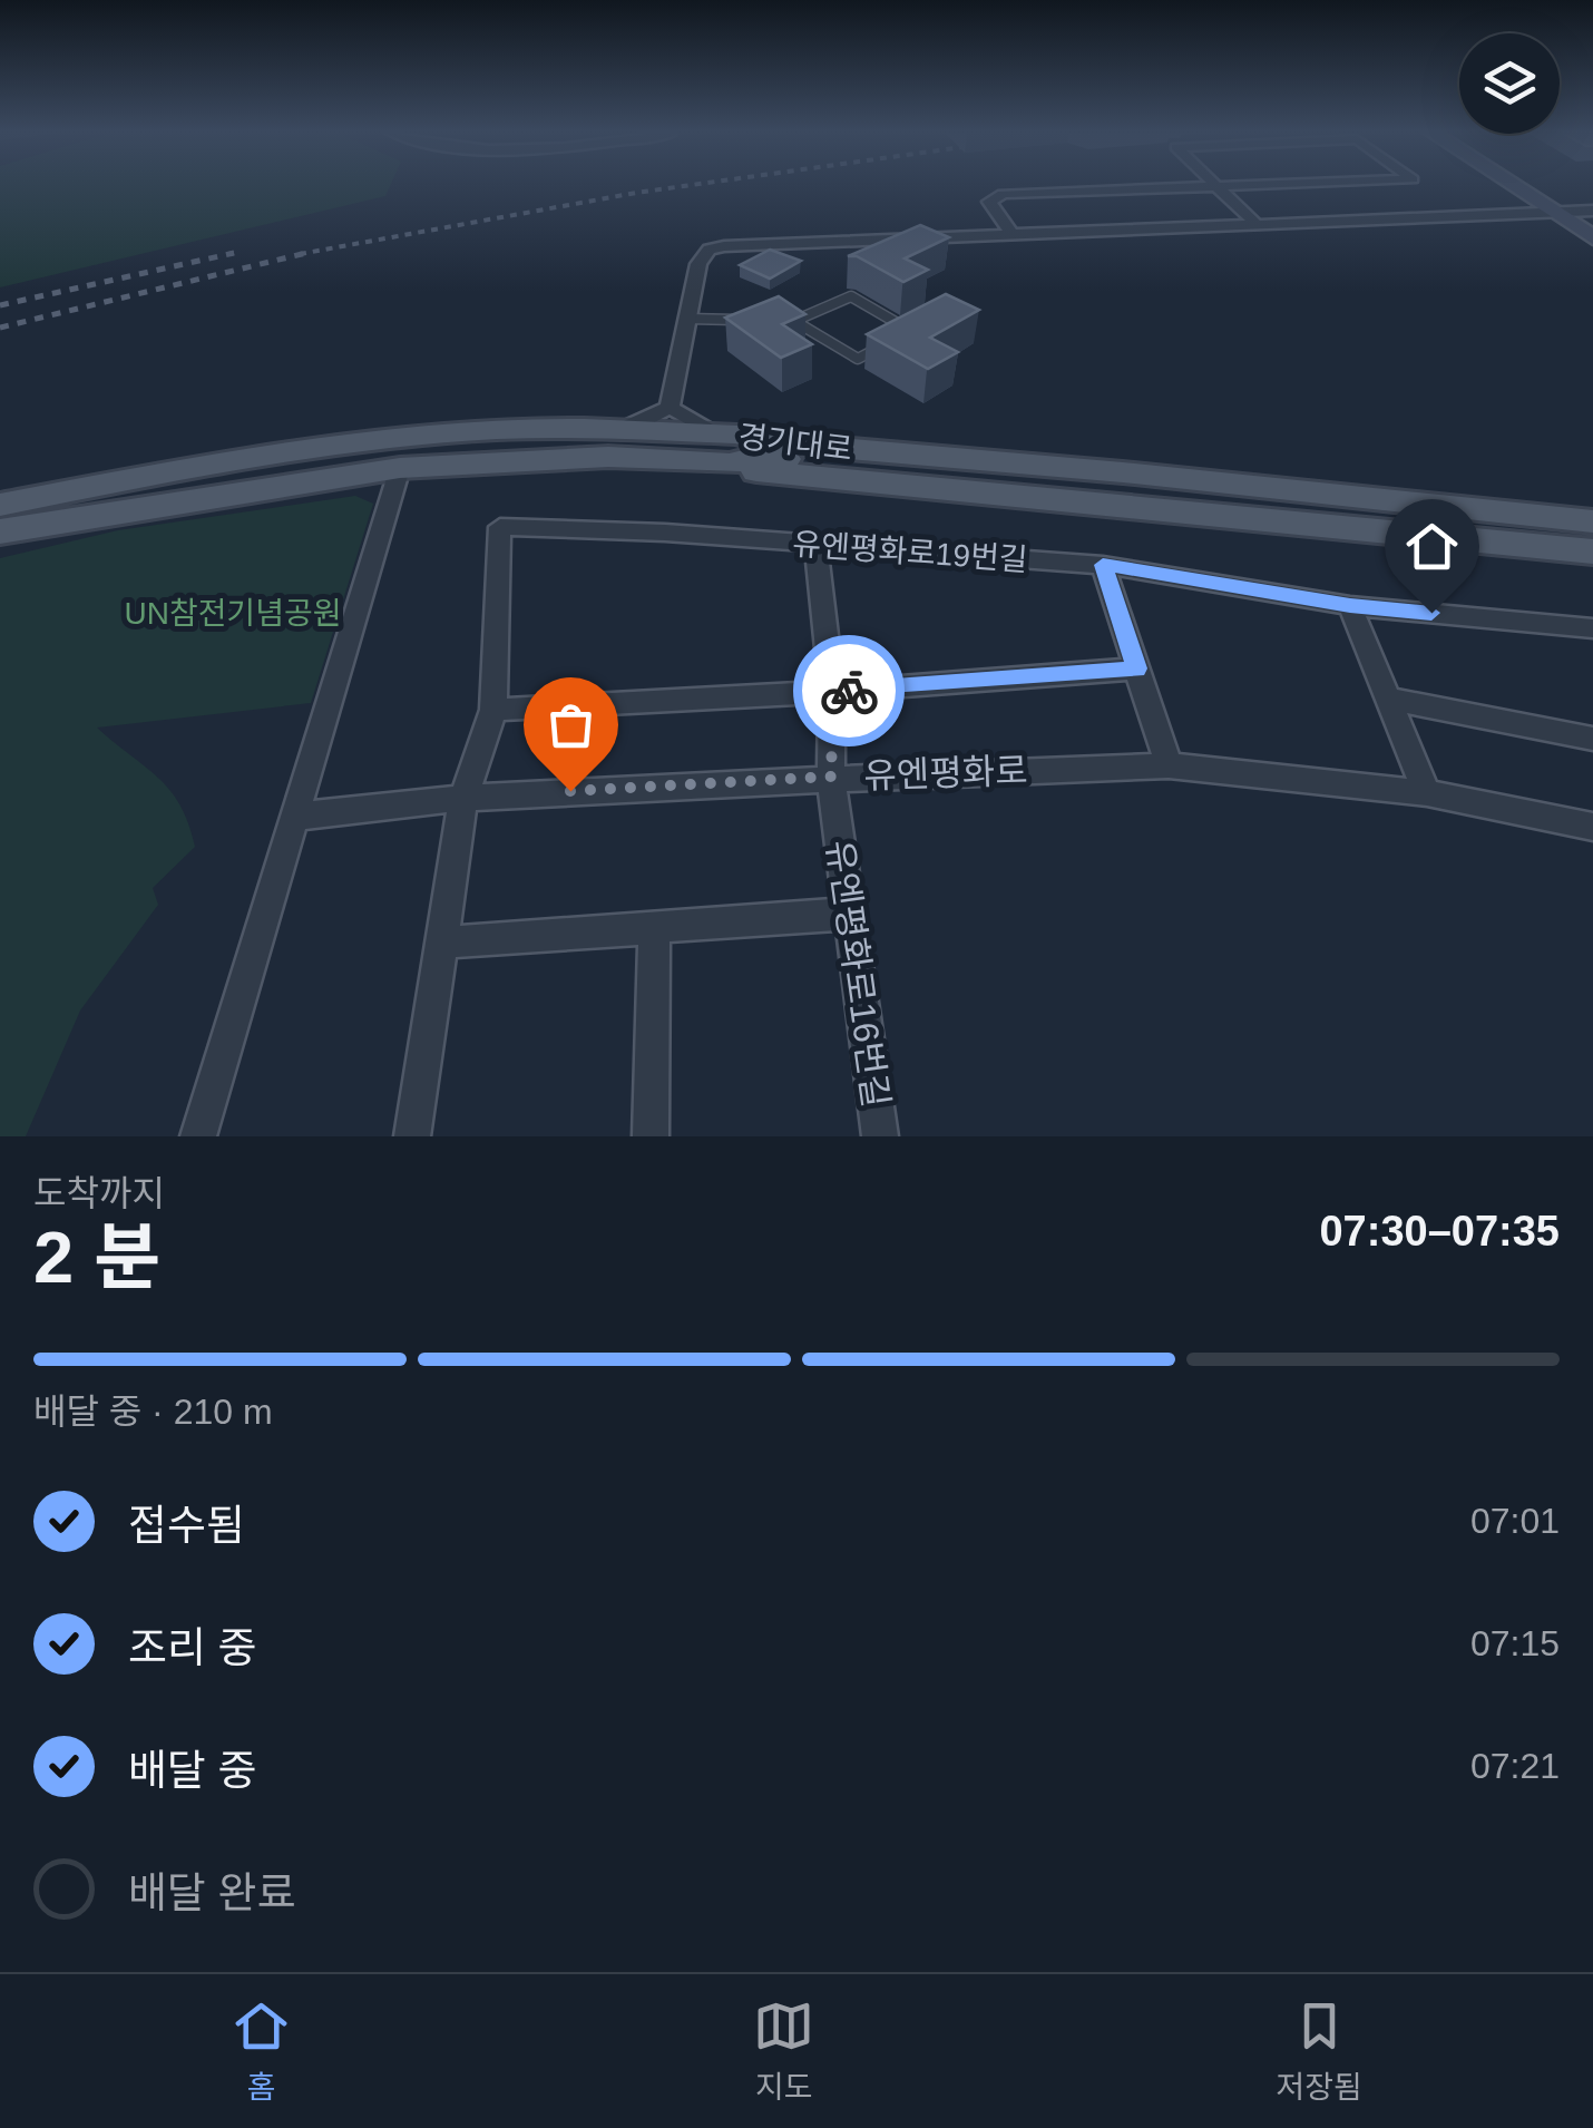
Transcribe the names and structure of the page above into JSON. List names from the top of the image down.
{
  "streets": {
    "main road": ["경기대로"],
    "street": ["유엔평화로19번길", "유엔평화로", "유엔평화로16번길"]
  },
  "crossings": [
    ["유엔평화로19번길", "유엔평화로"],
    ["유엔평화로19번길", "유엔평화로16번길"],
    ["유엔평화로", "유엔평화로16번길"]
  ],
  "parks": ["UN참전기념공원"],
  "page": {
    "heading": ["2 분", "도착까지", "07:30–07:35"],
    "bar": "배달 중 · 210 m",
    "list": [
      ["접수됨", "07:01"],
      ["조리 중", "07:15"],
      ["배달 중", "07:21"],
      "배달 완료"
    ],
    "tabs": ["홈", "지도", "저장됨"]
  }
}
